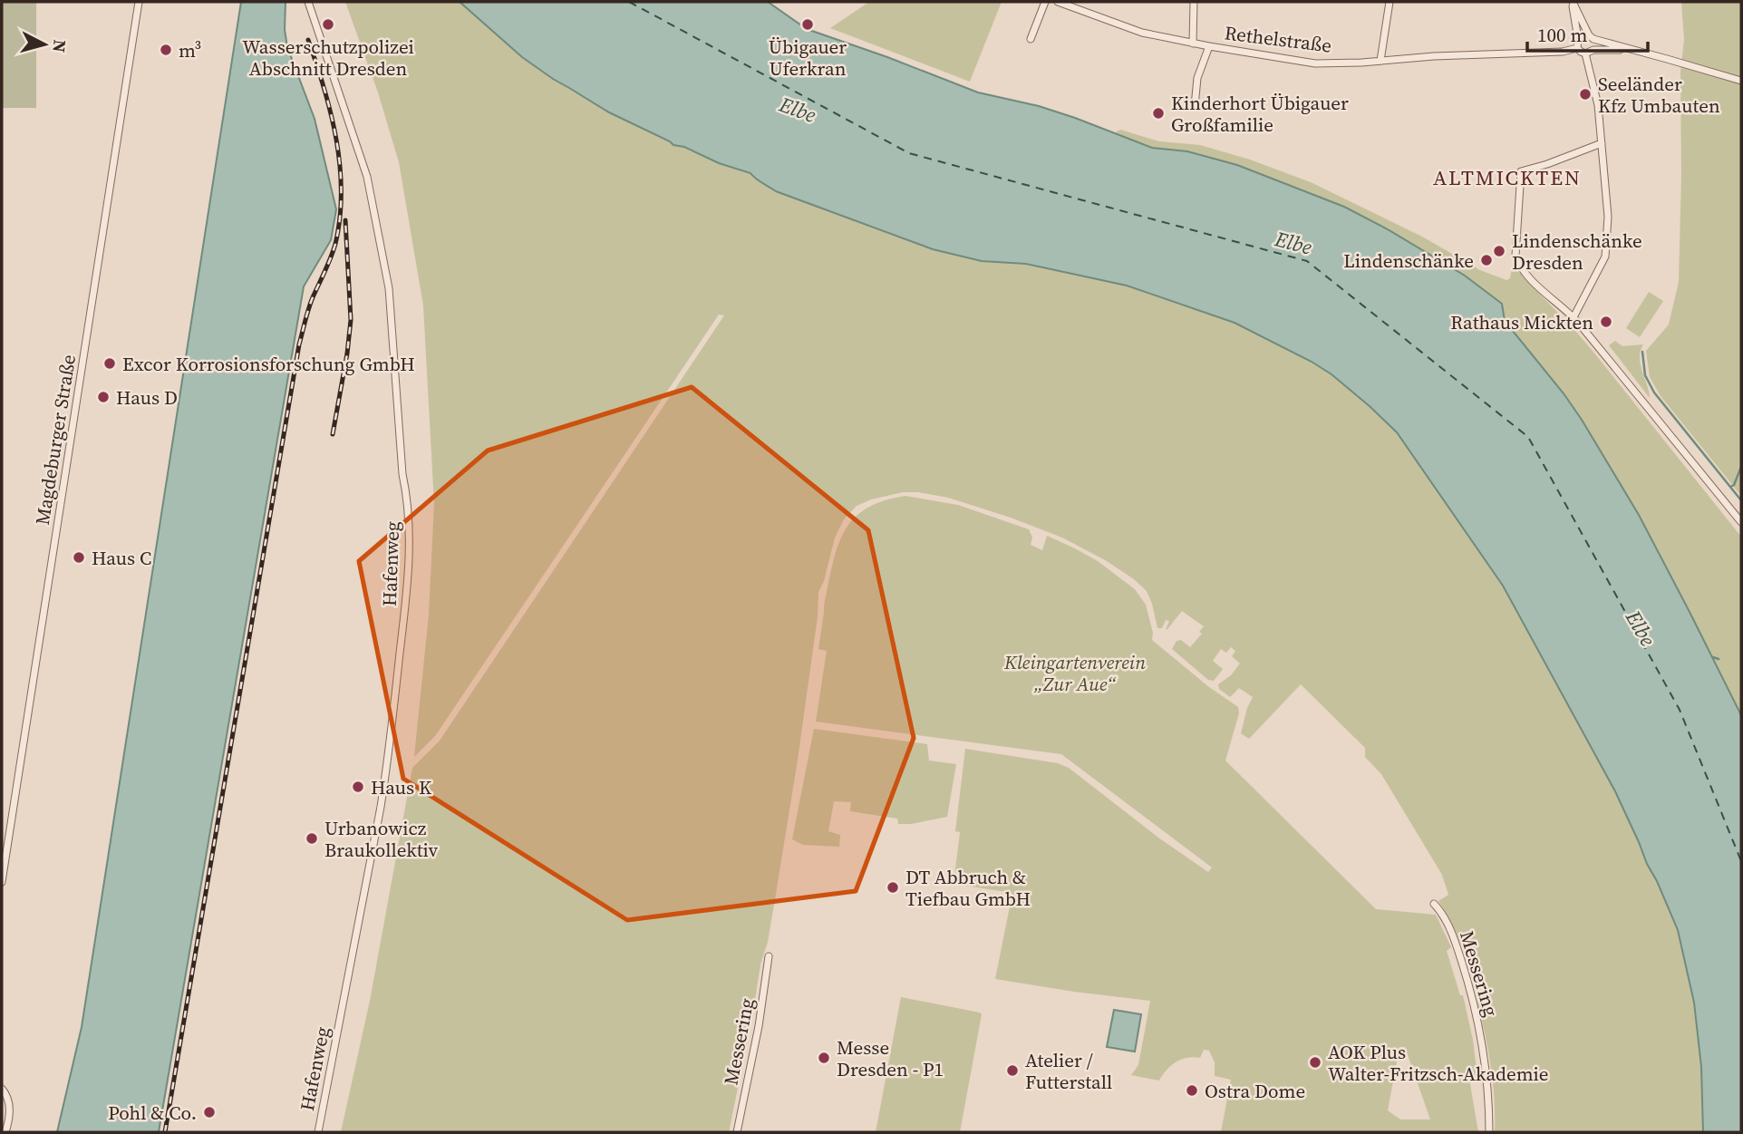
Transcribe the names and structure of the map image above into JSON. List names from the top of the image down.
{
  "streets": {
    "street": [
      "Rethelstraße",
      "Magdeburger Straße",
      "Hafenweg",
      "Messering"
    ]
  },
  "districts": ["ALTMICKTEN"],
  "water": ["Elbe"],
  "parks": ["Kleingartenverein „Zur Aue“"],
  "places": [
    "Wasserschutzpolizei Abschnitt Dresden",
    "Übigauer Uferkran",
    "m³",
    "Seeländer Kfz Umbauten",
    "Kinderhort Übigauer Großfamilie",
    "Lindenschänke Dresden",
    "Lindenschänke",
    "Rathaus Mickten",
    "Excor Korrosionsforschung GmbH",
    "Haus D",
    "Haus C",
    "Haus K",
    "Urbanowicz Braukollektiv",
    "DT Abbruch & Tiefbau GmbH",
    "Messe Dresden - P1",
    "AOK Plus Walter-Fritzsch-Akademie",
    "Atelier / Futterstall",
    "Ostra Dome",
    "Pohl & Co."
  ],
  "scale_bar": "100 m",
  "north": "right"
}
